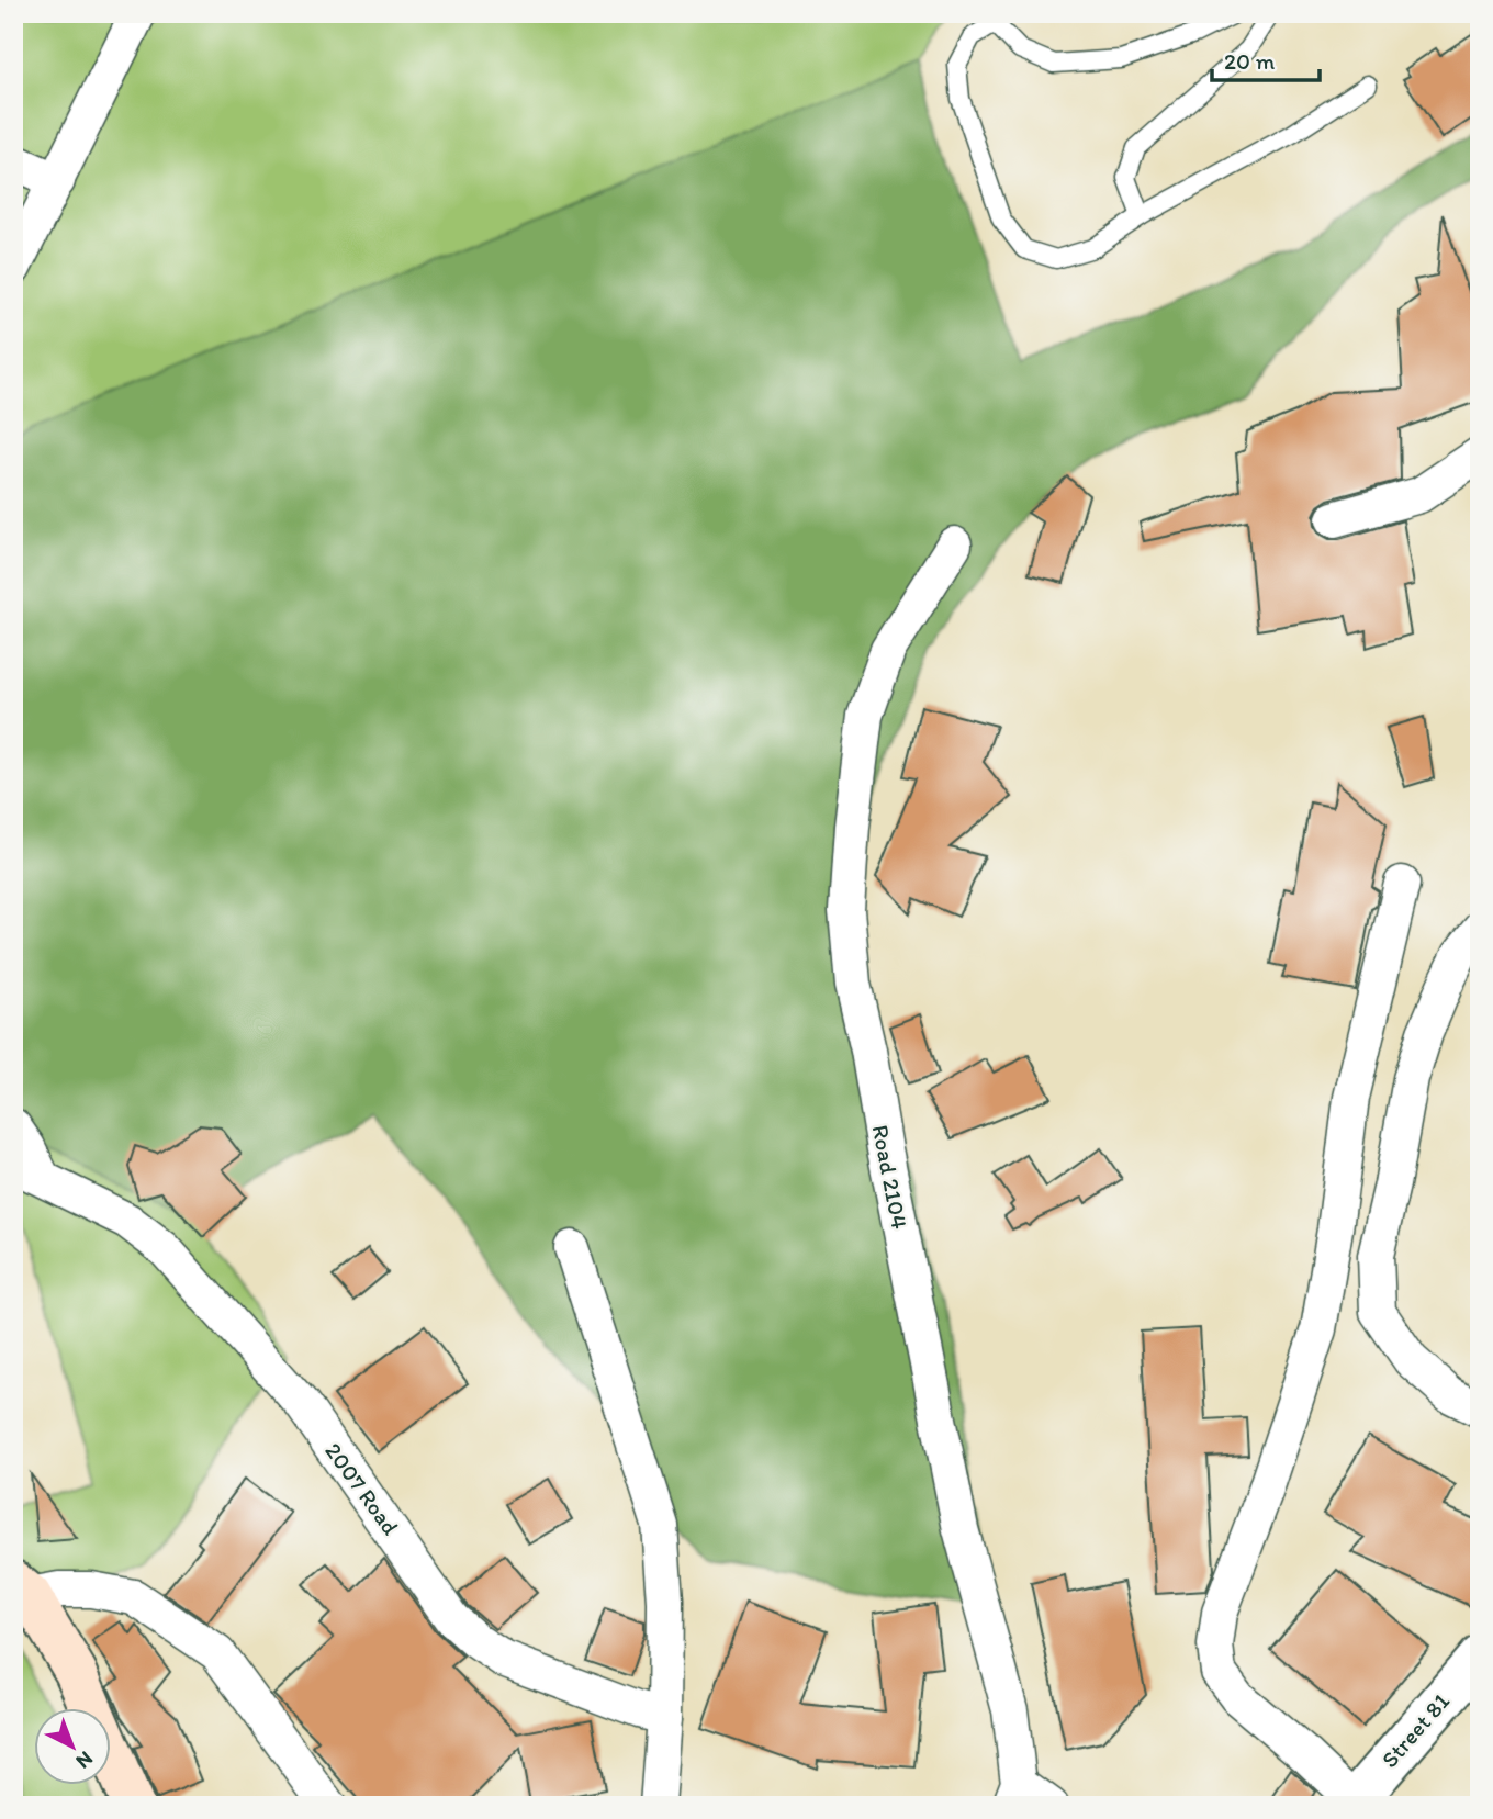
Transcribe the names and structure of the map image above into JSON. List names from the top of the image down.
{
  "streets": {
    "street": ["Road 2104", "2007 Road", "Street 81"]
  },
  "scale_bar": "20 m",
  "north": "bottom right"
}
